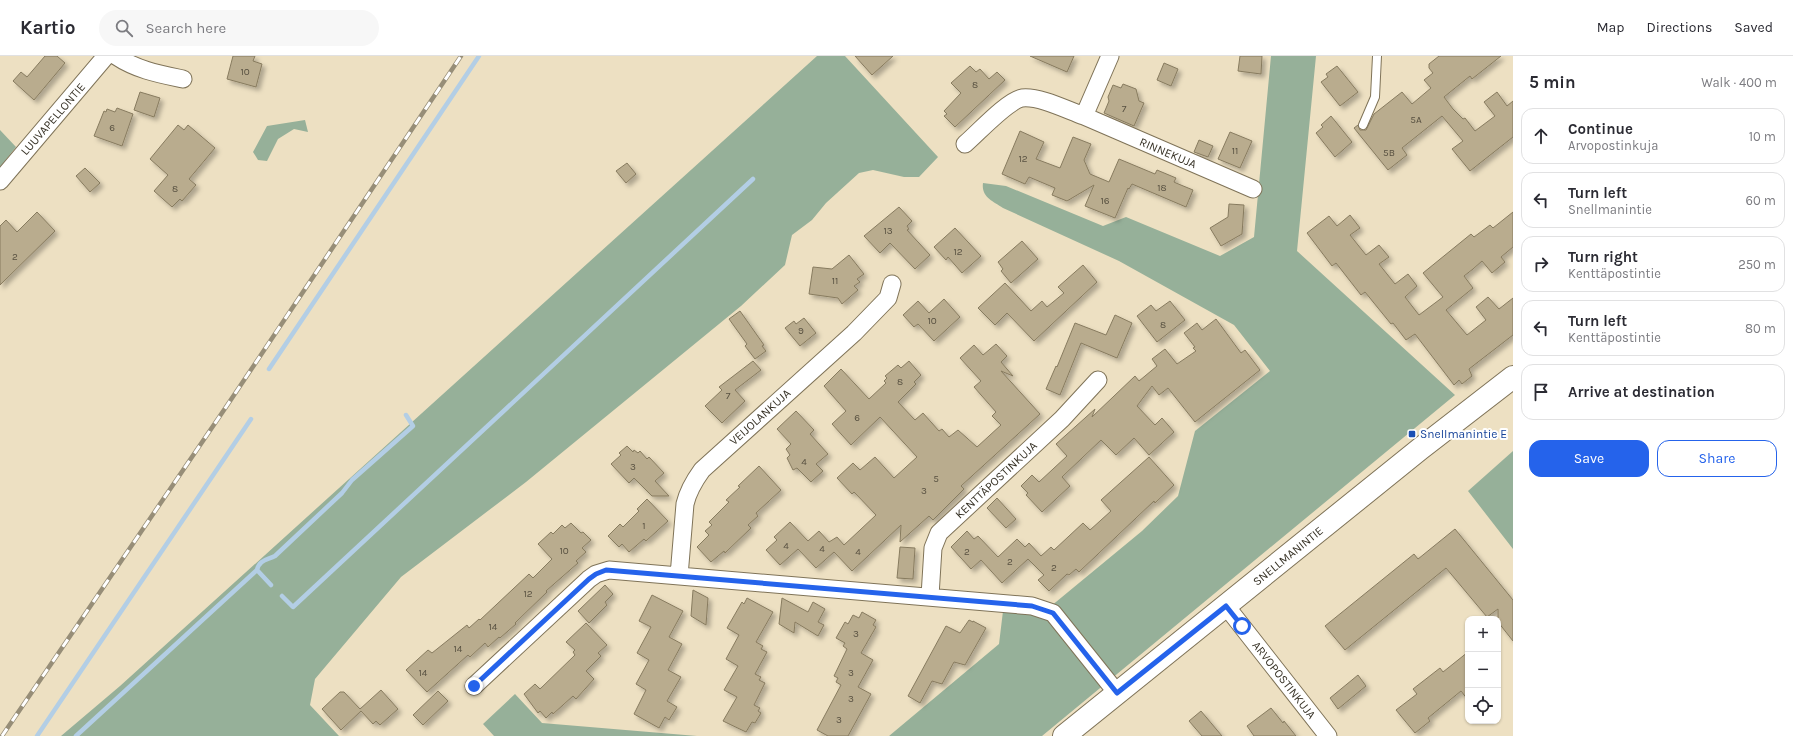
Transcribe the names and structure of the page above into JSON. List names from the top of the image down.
{
  "streets": {
    "street": [
      "LUUVAPELLONTIE",
      "RINNEKUJA",
      "VEIJOLANKUJA",
      "KENTTÄPOSTINKUJA",
      "SNELLMANINTIE",
      "ARVOPOSTINKUJA"
    ]
  },
  "crossings": [
    ["SNELLMANINTIE", "ARVOPOSTINKUJA"]
  ],
  "places": {
    "transit": ["Snellmanintie E"]
  },
  "house_numbers": [
    "10",
    "8",
    "7",
    "5A",
    "6",
    "11",
    "5B",
    "12",
    "18",
    "8",
    "16",
    "13",
    "12",
    "2",
    "11",
    "10",
    "8",
    "9",
    "8",
    "7",
    "6",
    "4",
    "3",
    "5",
    "3",
    "1",
    "4",
    "4",
    "10",
    "4",
    "2",
    "2",
    "2",
    "12",
    "14",
    "3",
    "14",
    "14",
    "3",
    "3",
    "3"
  ],
  "page": {
    "header": "Kartio",
    "search": "Search here",
    "nav": ["Map", "Directions", "Saved"],
    "heading": ["5 min", "Walk · 400 m"],
    "list": [
      ["Continue", "Arvopostinkuja", "10 m"],
      ["Turn left", "Snellmanintie", "60 m"],
      ["Turn right", "Kenttäpostintie", "250 m"],
      ["Turn left", "Kenttäpostintie", "80 m"],
      "Arrive at destination"
    ],
    "buttons": ["Save", "Share"],
    "map_buttons": ["+", "−"]
  }
}
